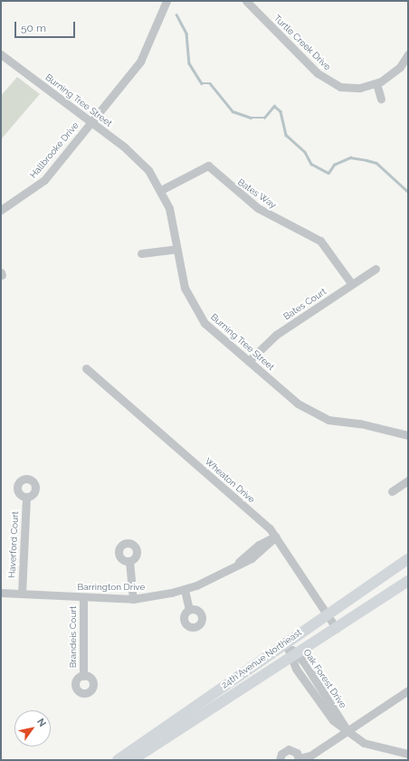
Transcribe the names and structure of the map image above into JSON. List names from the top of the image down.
{
  "streets": {
    "street": [
      "Turtle Creek Drive",
      "Burning Tree Street",
      "Hallbrooke Drive",
      "Bates Way",
      "Bates Court",
      "Wheaton Drive",
      "Haverford Court",
      "Barrington Drive",
      "Brandeis Court",
      "24th Avenue Northeast",
      "Oak Forest Drive"
    ]
  },
  "crossings": [
    ["Burning Tree Street", "Hallbrooke Drive"],
    ["Burning Tree Street", "Bates Way"],
    ["Burning Tree Street", "Bates Court"],
    ["Bates Way", "Bates Court"],
    ["Wheaton Drive", "Barrington Drive"],
    ["Wheaton Drive", "24th Avenue Northeast"],
    ["Haverford Court", "Barrington Drive"],
    ["Barrington Drive", "Brandeis Court"],
    ["24th Avenue Northeast", "Oak Forest Drive"]
  ],
  "scale_bar": "50 m",
  "north": "top right"
}
